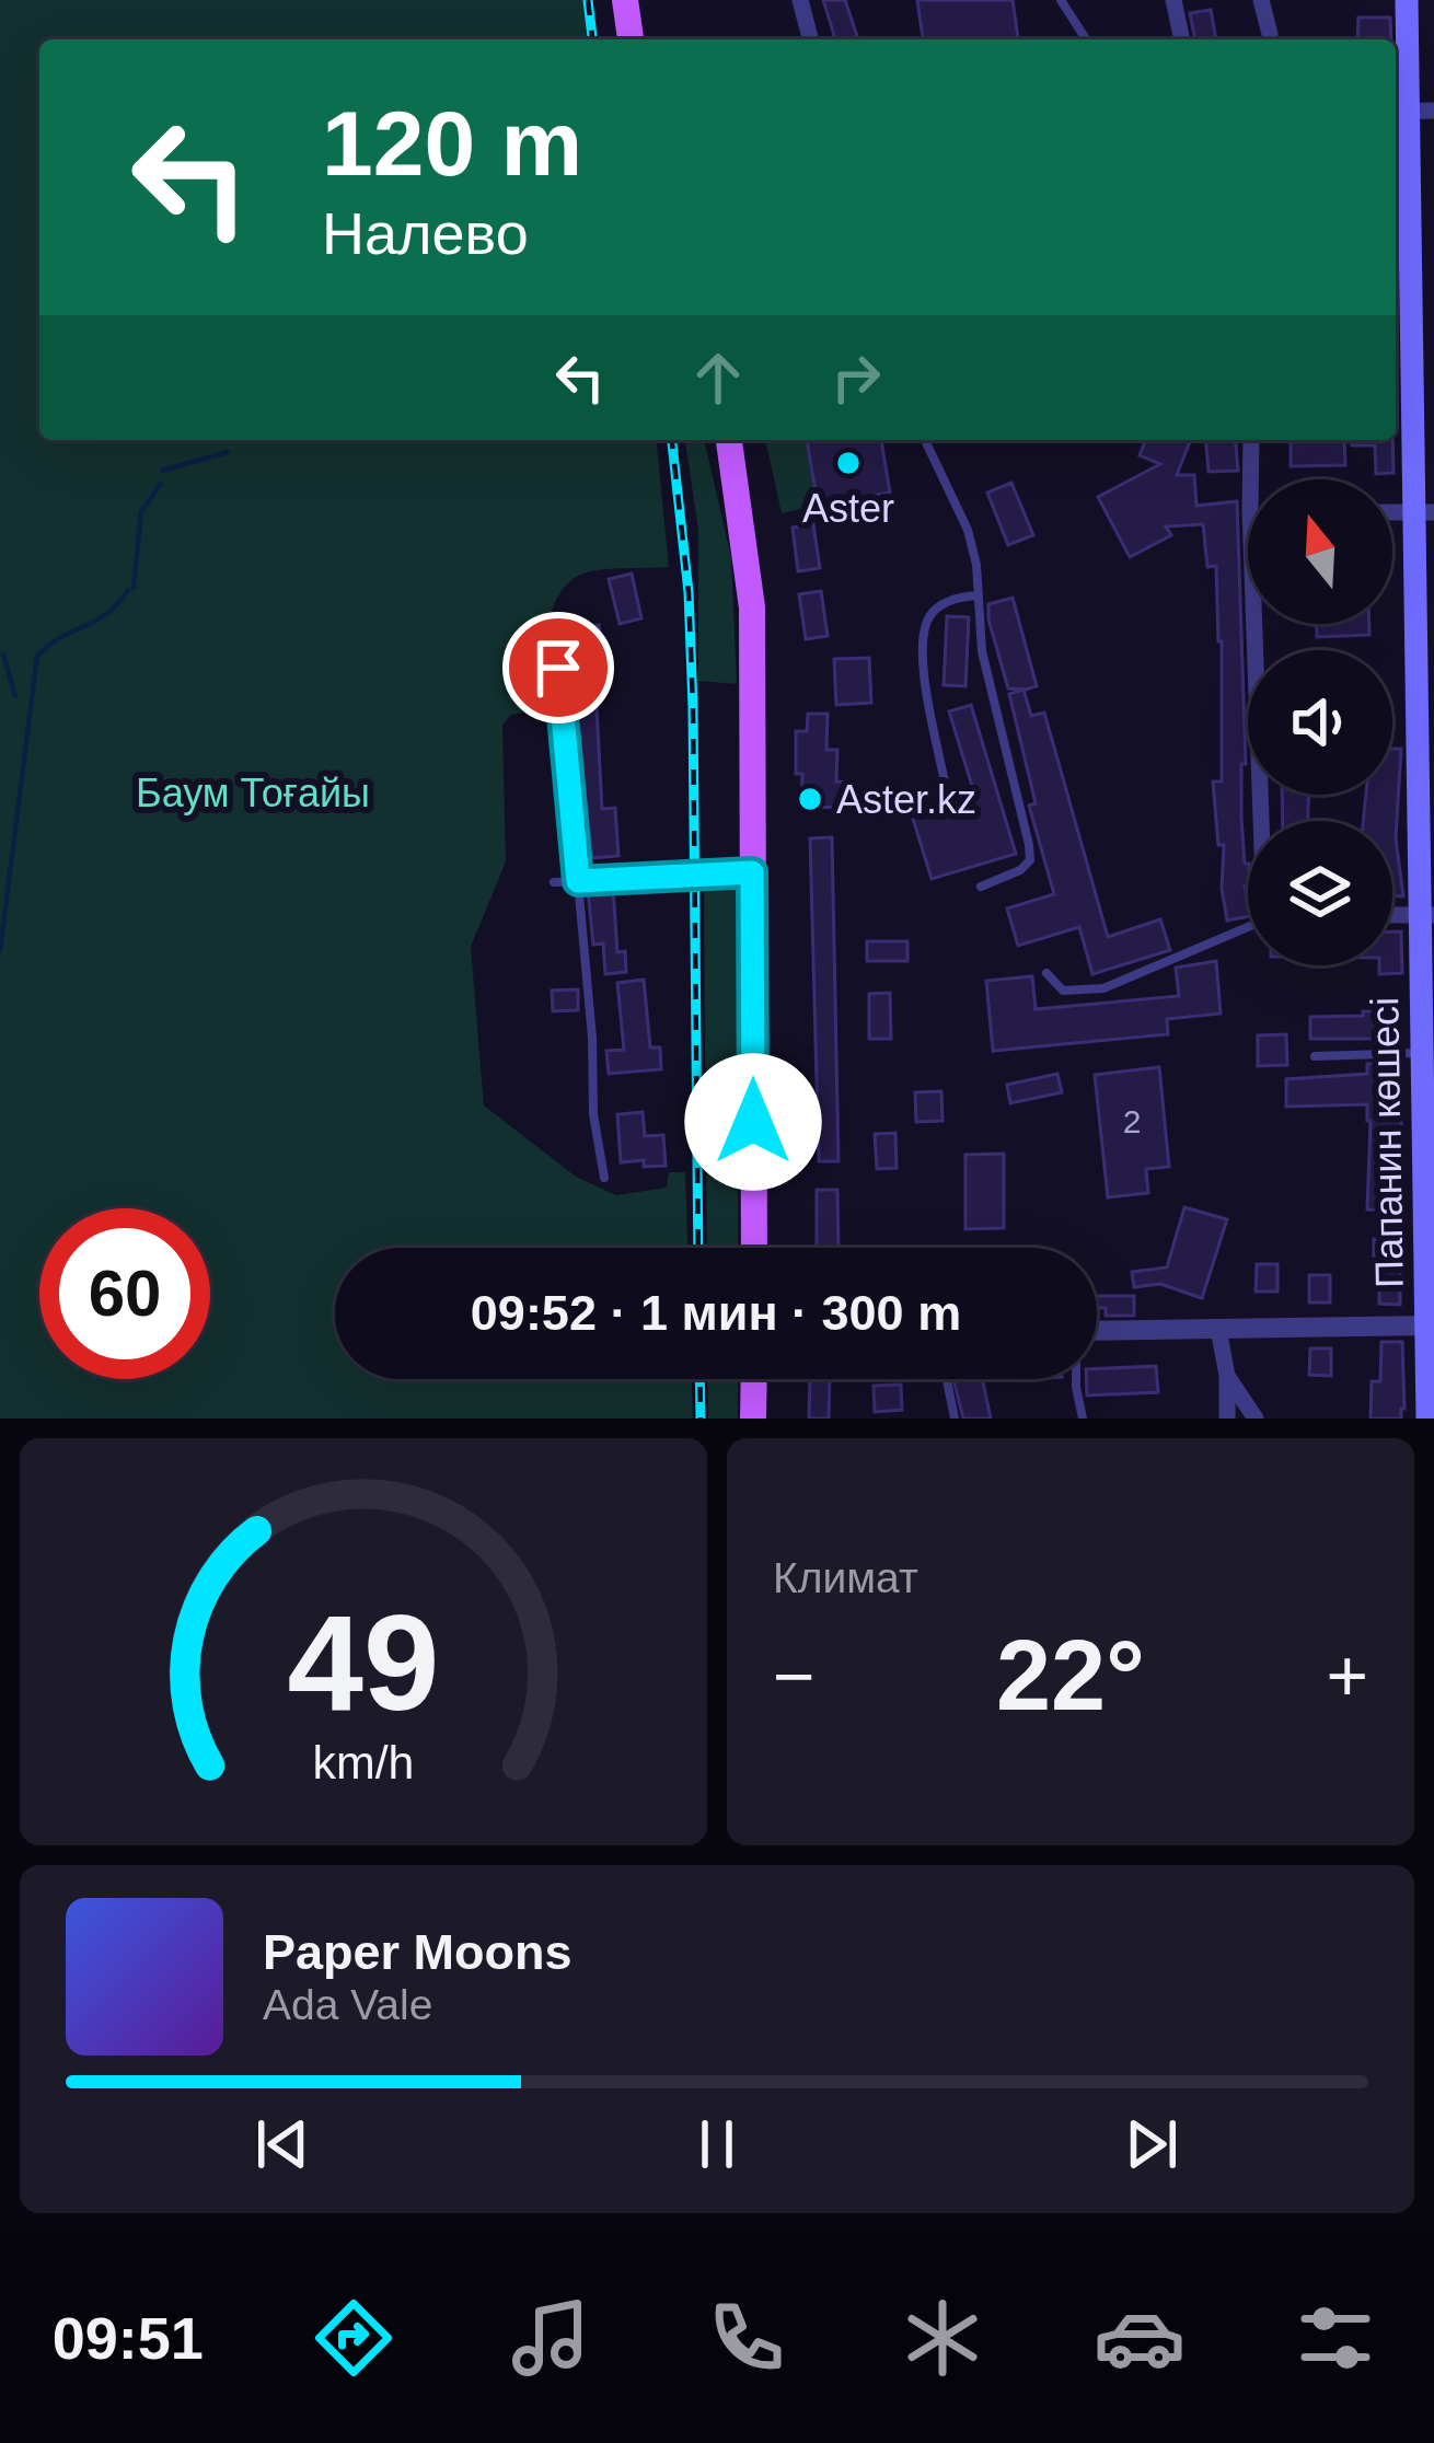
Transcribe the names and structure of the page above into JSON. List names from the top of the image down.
{
  "streets": {
    "main road": ["Папанин көшесі"]
  },
  "parks": ["Баум Тоғайы"],
  "places": ["Aster", "Aster.kz"],
  "house_numbers": ["2"],
  "north": "top",
  "page": {
    "turn": ["120 m", "Налево"],
    "limit": "60",
    "trip": "09:52 · 1 мин · 300 m",
    "tile": "Климат",
    "heat": ["−", "22°", "+"],
    "song": ["Paper Moons", "Ada Vale"],
    "tabs": "09:51",
    "gauge": ["49", "km/h"]
  }
}
